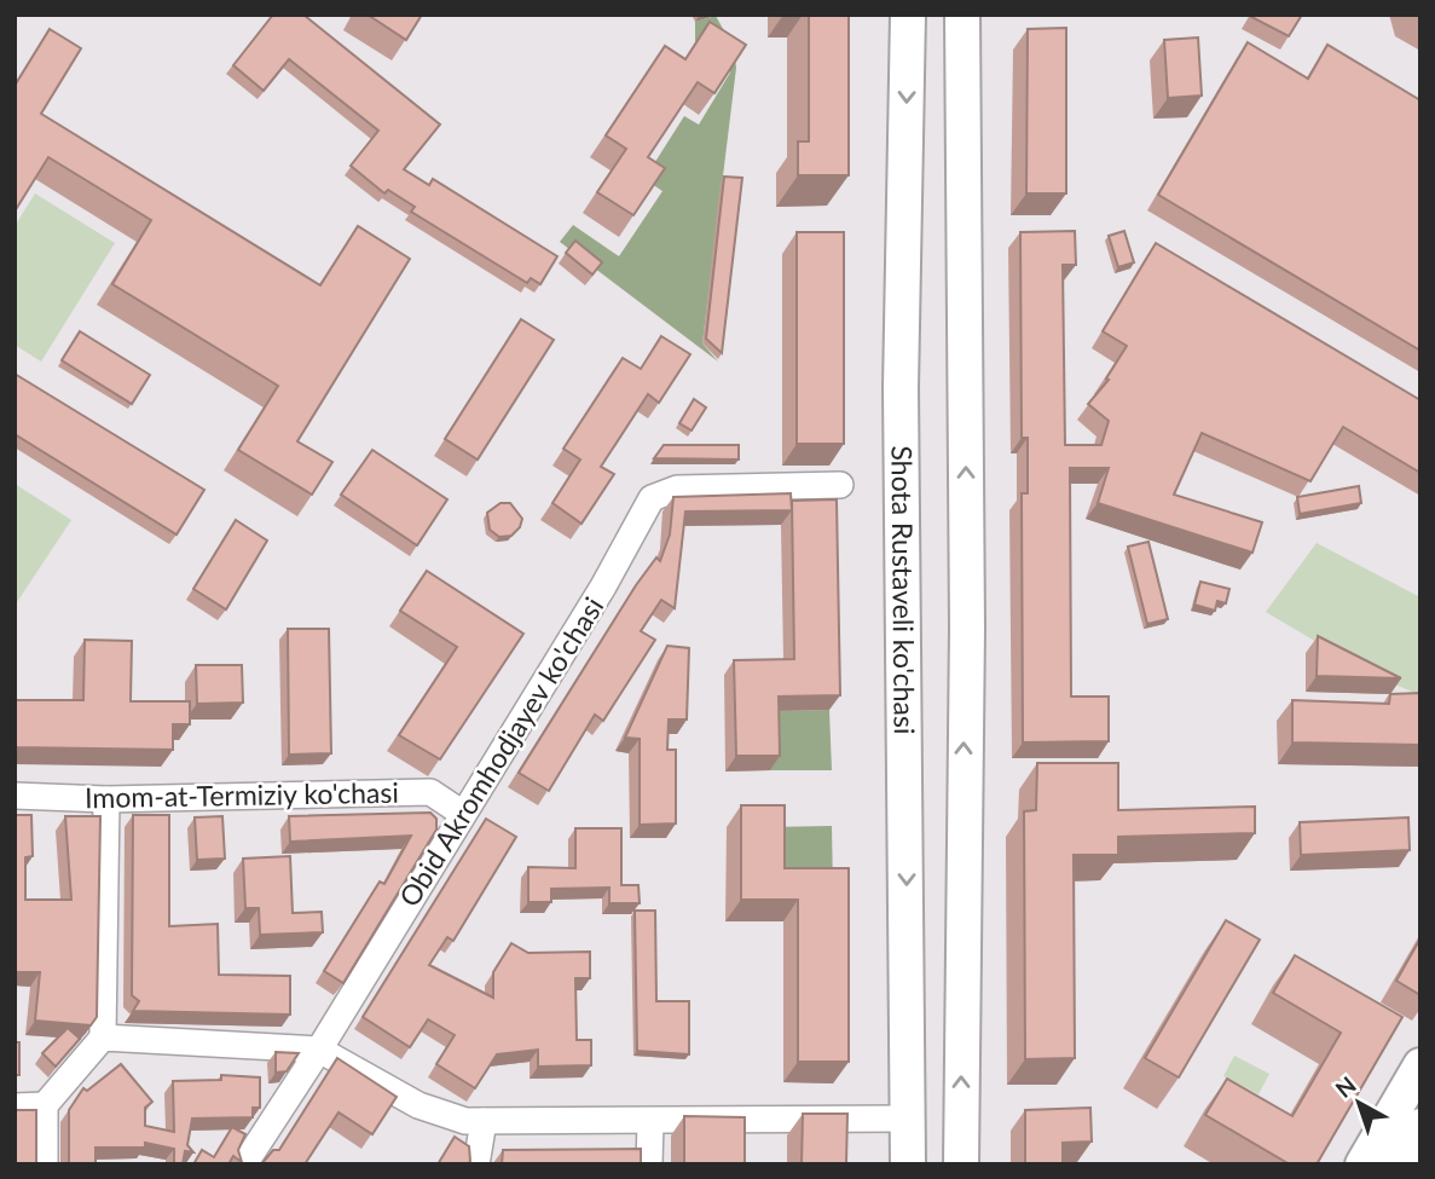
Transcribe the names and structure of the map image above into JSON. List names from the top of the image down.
{
  "streets": {
    "main road": ["Shota Rustaveli ko'chasi"],
    "street": ["Obid Akromhodjayev ko'chasi", "Imom-at-Termiziy ko'chasi"]
  },
  "crossings": [
    ["Obid Akromhodjayev ko'chasi", "Imom-at-Termiziy ko'chasi"]
  ],
  "north": "top left"
}
